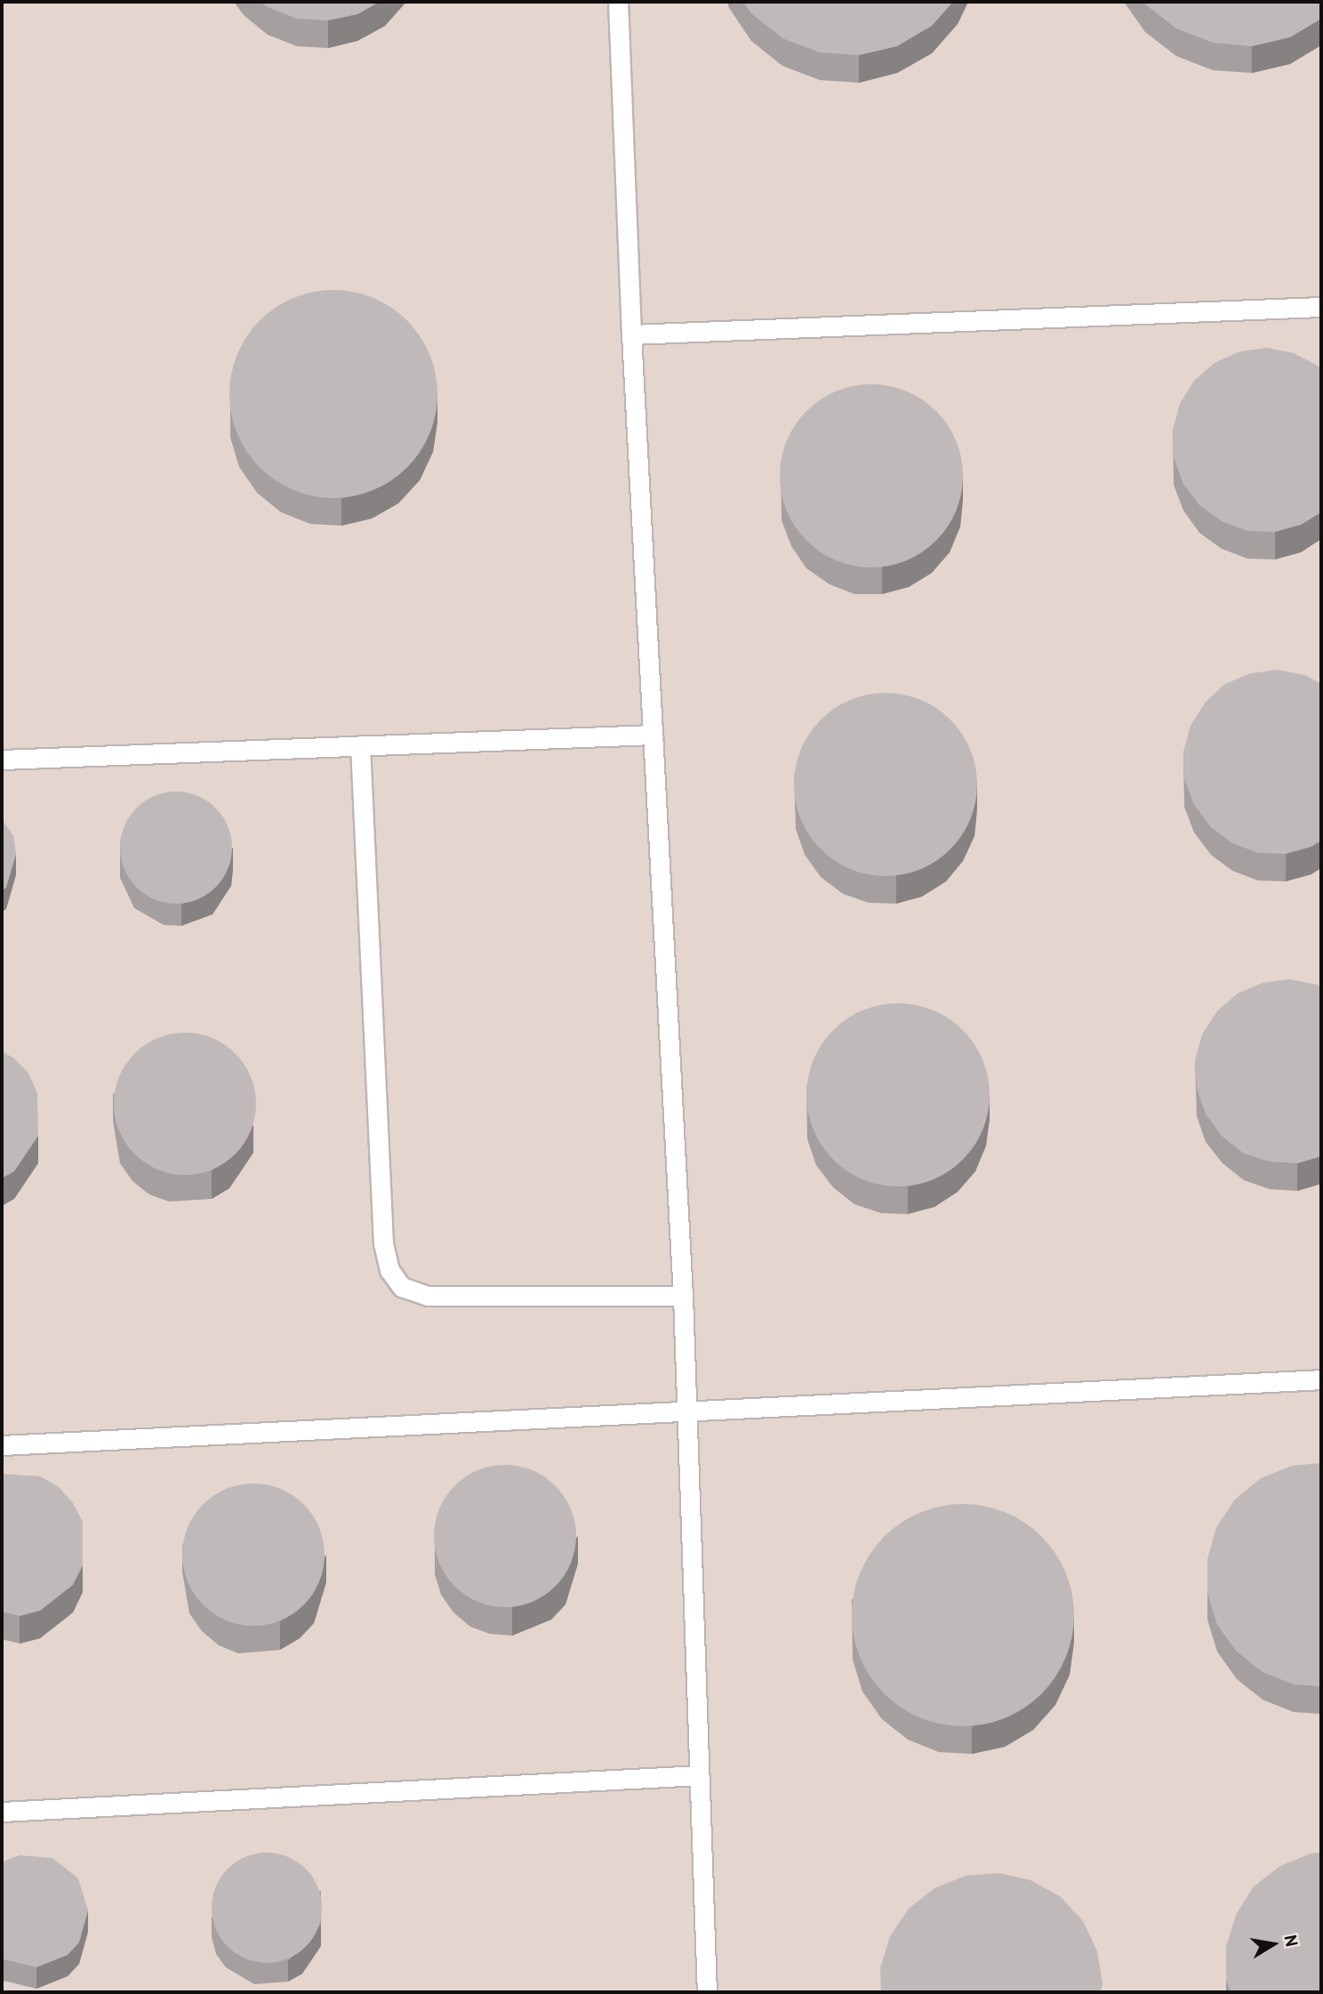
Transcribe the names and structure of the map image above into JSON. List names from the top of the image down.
{
  "north": "right"
}
